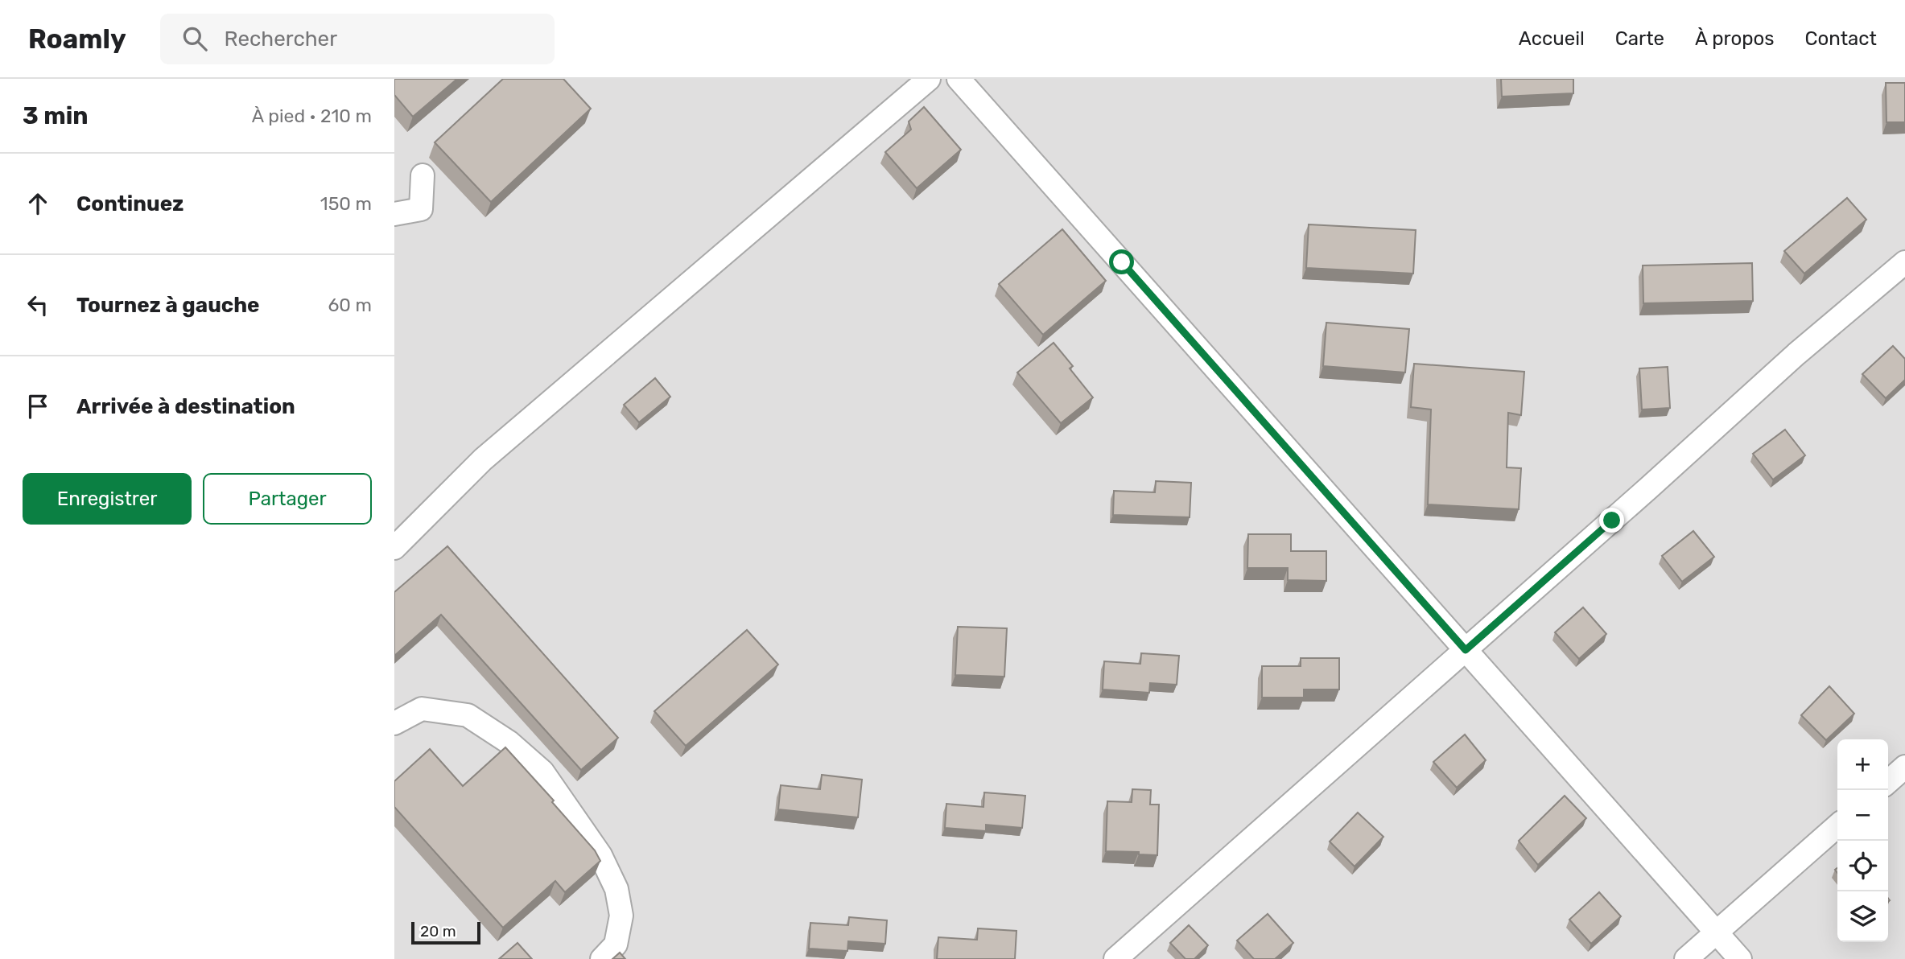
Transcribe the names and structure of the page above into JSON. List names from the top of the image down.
{
  "scale_bar": "20 m",
  "page": {
    "header": "Roamly",
    "search": "Rechercher",
    "nav": [
      "Accueil",
      "Carte",
      "À propos",
      "Contact"
    ],
    "heading": ["3 min", "À pied · 210 m"],
    "list": [
      ["Continuez", "150 m"],
      ["Tournez à gauche", "60 m"],
      "Arrivée à destination"
    ],
    "buttons": ["Enregistrer", "Partager"],
    "map_buttons": ["+", "−"],
    "scale": "20 m"
  }
}
